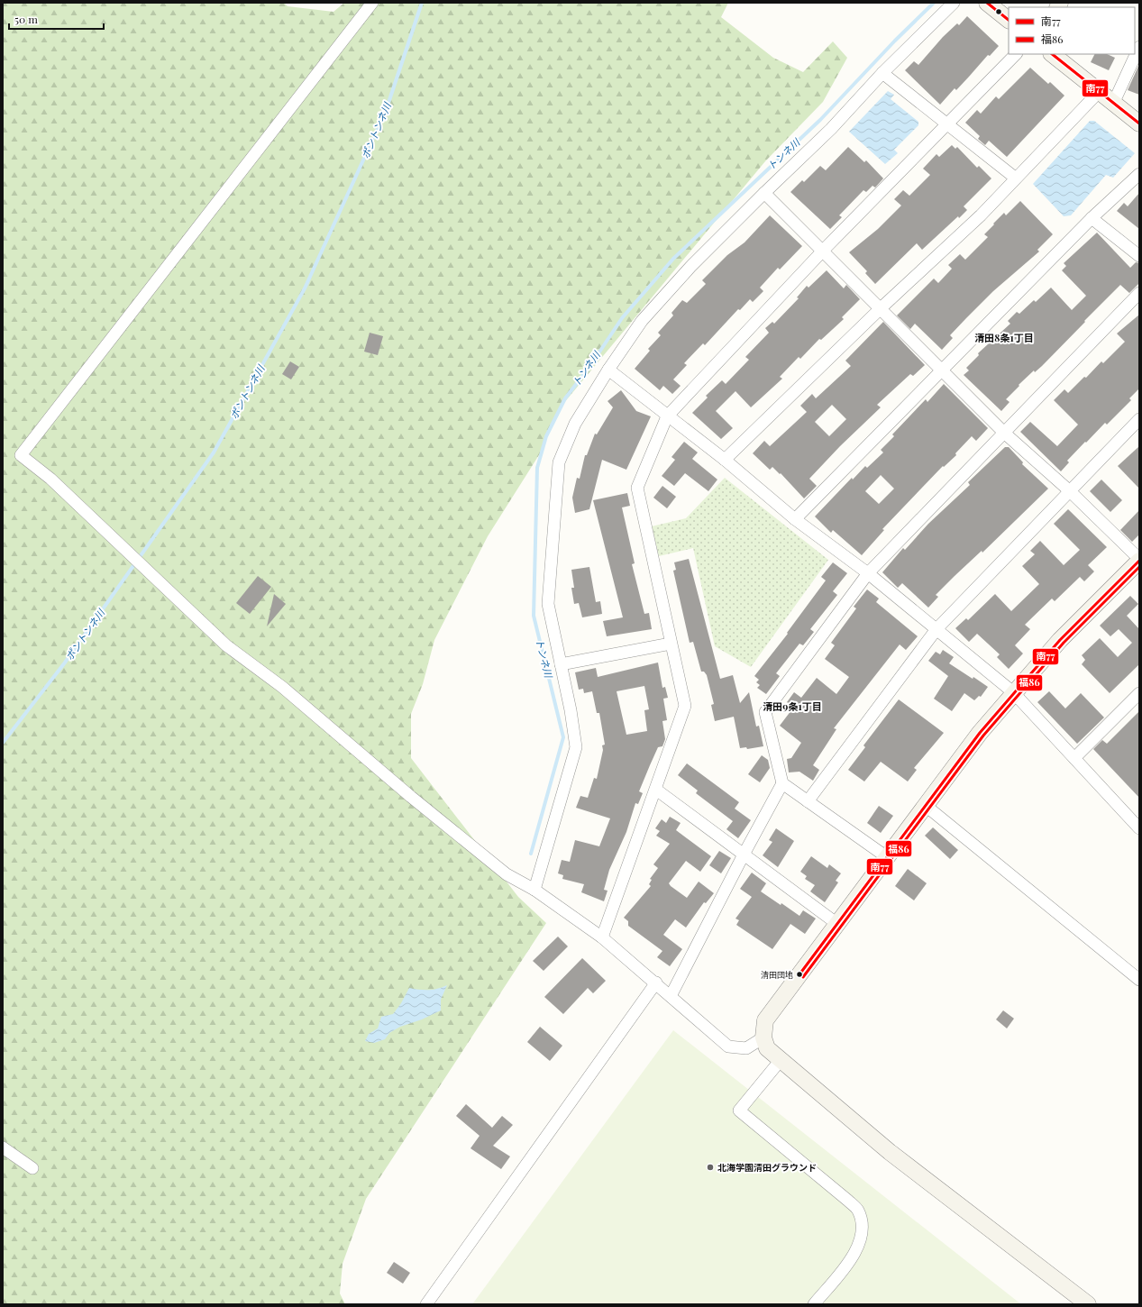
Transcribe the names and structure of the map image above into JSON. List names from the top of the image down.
{
  "districts": ["清田8条1丁目", "清田9条1丁目"],
  "water": ["ポントンネ川", "トンネ川"],
  "places": ["清田団地", "北海学園清田グラウンド"],
  "lines": ["transit line 南77", "transit line 福86"],
  "legend": ["南77", "福86"],
  "scale_bar": "50 m"
}
